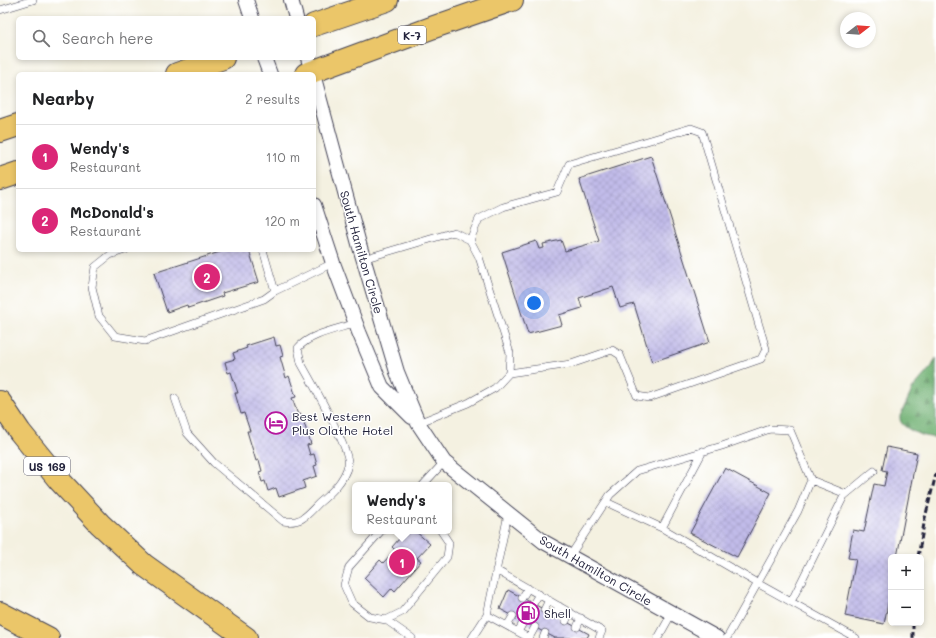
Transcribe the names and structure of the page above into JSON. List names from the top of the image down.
{
  "streets": {
    "highway": ["K-7", "US 169"],
    "street": ["South Hamilton Circle"]
  },
  "places": {
    "hotel": ["Best Western Plus Olathe Hotel"],
    "fuel station": ["Shell"]
  },
  "north": "right",
  "page": {
    "search": "Search here",
    "heading": ["Nearby", "2 results"],
    "list": [
      {
        "mark": "1",
        "name": "Wendy's",
        "note": "Restaurant",
        "value": "110 m"
      },
      {
        "mark": "2",
        "name": "McDonald's",
        "note": "Restaurant",
        "value": "120 m"
      }
    ],
    "pins": ["2", "1"],
    "popup": ["Wendy's", "Restaurant"],
    "map_buttons": ["+", "−"]
  }
}
